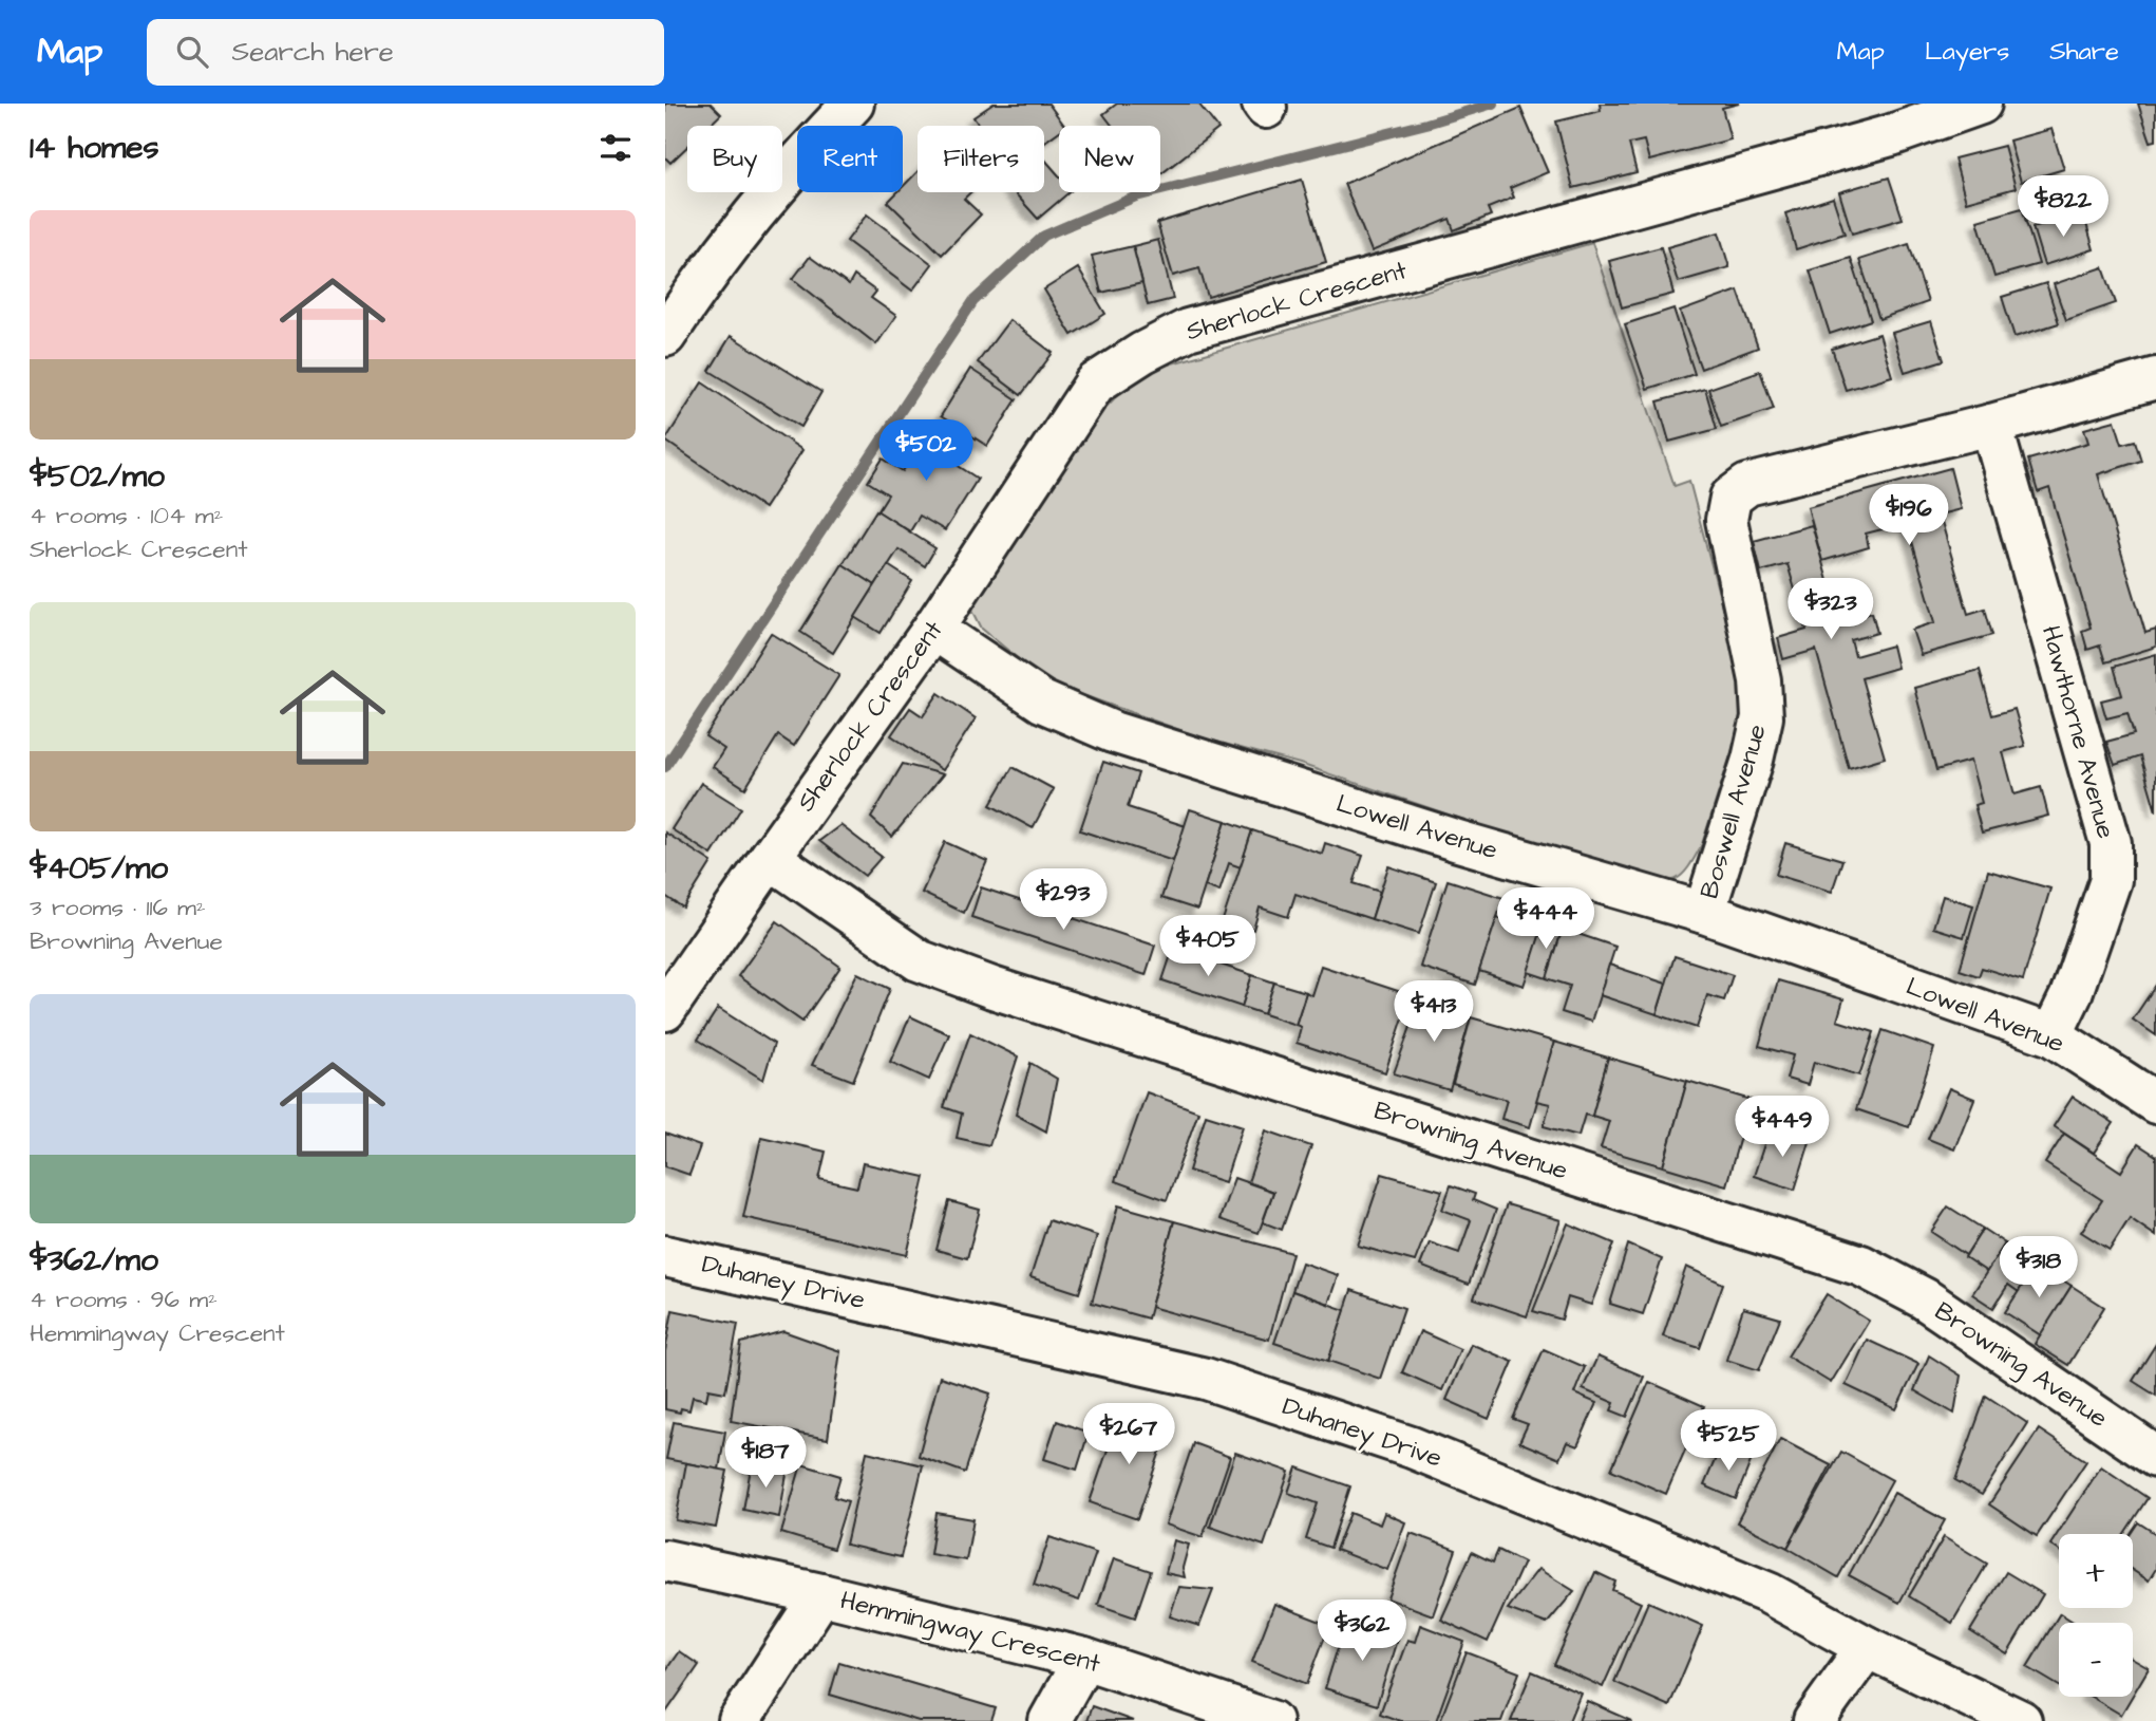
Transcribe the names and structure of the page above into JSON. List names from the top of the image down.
{
  "streets": {
    "street": [
      "Sherlock Crescent",
      "Hawthorne Avenue",
      "Boswell Avenue",
      "Lowell Avenue",
      "Browning Avenue",
      "Duhaney Drive",
      "Hemmingway Crescent"
    ]
  },
  "crossings": [
    ["Sherlock Crescent", "Lowell Avenue"],
    ["Sherlock Crescent", "Browning Avenue"],
    ["Hawthorne Avenue", "Boswell Avenue"],
    ["Hawthorne Avenue", "Lowell Avenue"],
    ["Boswell Avenue", "Lowell Avenue"]
  ],
  "page": {
    "header": "Map",
    "search": "Search here",
    "nav": ["Map", "Layers", "Share"],
    "heading": "14 homes",
    "chip": [
      "Buy",
      "Rent",
      "Filters",
      "New"
    ],
    "price": [
      "$822",
      "$502",
      "$196",
      "$323",
      "$293",
      "$444",
      "$405",
      "$413",
      "$449",
      "$318",
      "$267",
      "$525",
      "$187",
      "$362"
    ],
    "list": [
      {
        "name": "$502/mo",
        "note": "4 rooms · 104 m² · Sherlock Crescent"
      },
      {
        "name": "$405/mo",
        "note": "3 rooms · 116 m² · Browning Avenue"
      },
      {
        "name": "$362/mo",
        "note": "4 rooms · 96 m² · Hemmingway Crescent"
      }
    ],
    "map_buttons": ["+", "−"]
  }
}
